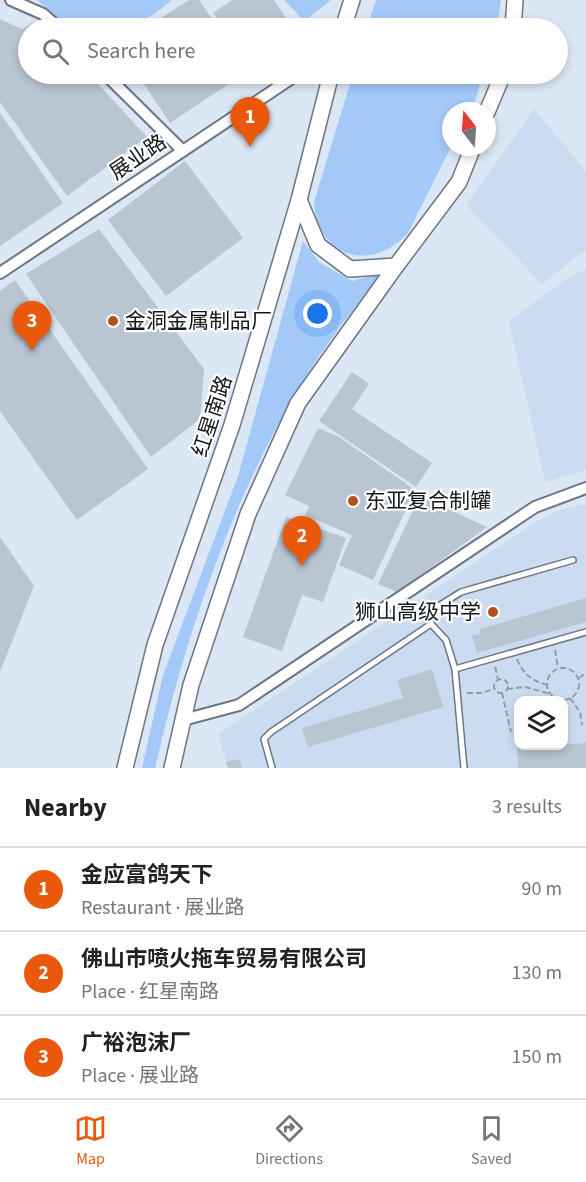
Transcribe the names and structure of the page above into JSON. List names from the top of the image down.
{
  "streets": {
    "main road": ["红星南路"],
    "street": ["展业路"]
  },
  "places": ["金洞金属制品厂", "东亚复合制罐", "狮山高级中学"],
  "north": "top",
  "page": {
    "search": "Search here",
    "pins": ["1", "3", "2"],
    "heading": ["Nearby", "3 results"],
    "list": [
      {
        "mark": "1",
        "name": "金应富鸽天下",
        "note": "Restaurant · 展业路",
        "value": "90 m"
      },
      {
        "mark": "2",
        "name": "佛山市喷火拖车贸易有限公司",
        "note": "Place · 红星南路",
        "value": "130 m"
      },
      {
        "mark": "3",
        "name": "广裕泡沫厂",
        "note": "Place · 展业路",
        "value": "150 m"
      }
    ],
    "nav": ["Map", "Directions", "Saved"]
  }
}
